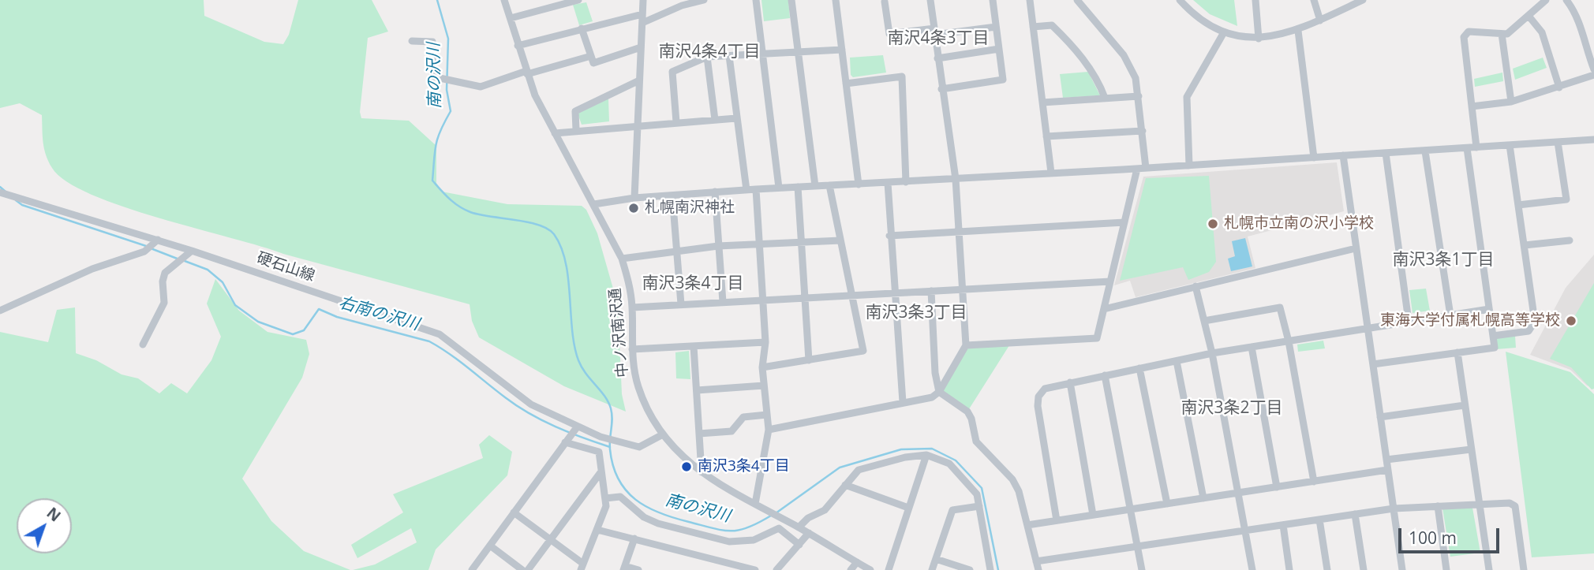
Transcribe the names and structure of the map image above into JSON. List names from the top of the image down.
{
  "streets": {
    "street": ["硬石山線", "中ノ沢南沢通"]
  },
  "crossings": [
    ["硬石山線", "中ノ沢南沢通"]
  ],
  "districts": [
    "南沢4条3丁目",
    "南沢4条4丁目",
    "南沢3条1丁目",
    "南沢3条4丁目",
    "南沢3条3丁目",
    "南沢3条2丁目"
  ],
  "water": ["南の沢川", "右南の沢川"],
  "places": [
    "札幌南沢神社",
    "札幌市立南の沢小学校",
    "東海大学付属札幌高等学校",
    "南沢3条4丁目"
  ],
  "scale_bar": "100 m",
  "north": "top right"
}
